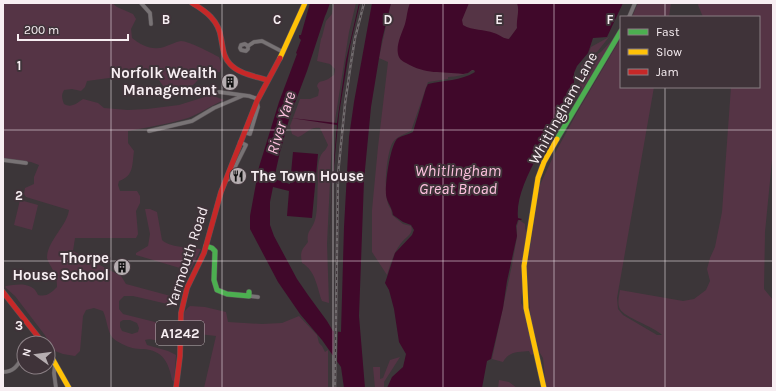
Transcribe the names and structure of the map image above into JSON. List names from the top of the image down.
{
  "streets": {
    "street": ["Whitlingham Lane", "Yarmouth Road", "A1242"]
  },
  "water": ["River Yare", "Whitlingham Great Broad"],
  "places": {
    "building": ["Norfolk Wealth Management", "Thorpe House School"],
    "restaurant": ["The Town House"]
  },
  "legend": ["Fast", "Slow", "Jam"],
  "scale_bar": "200 m",
  "north": "left",
  "grid": {
    "columns": [
      "B",
      "C",
      "D",
      "E",
      "F"
    ],
    "rows": ["1", "2", "3"]
  }
}
